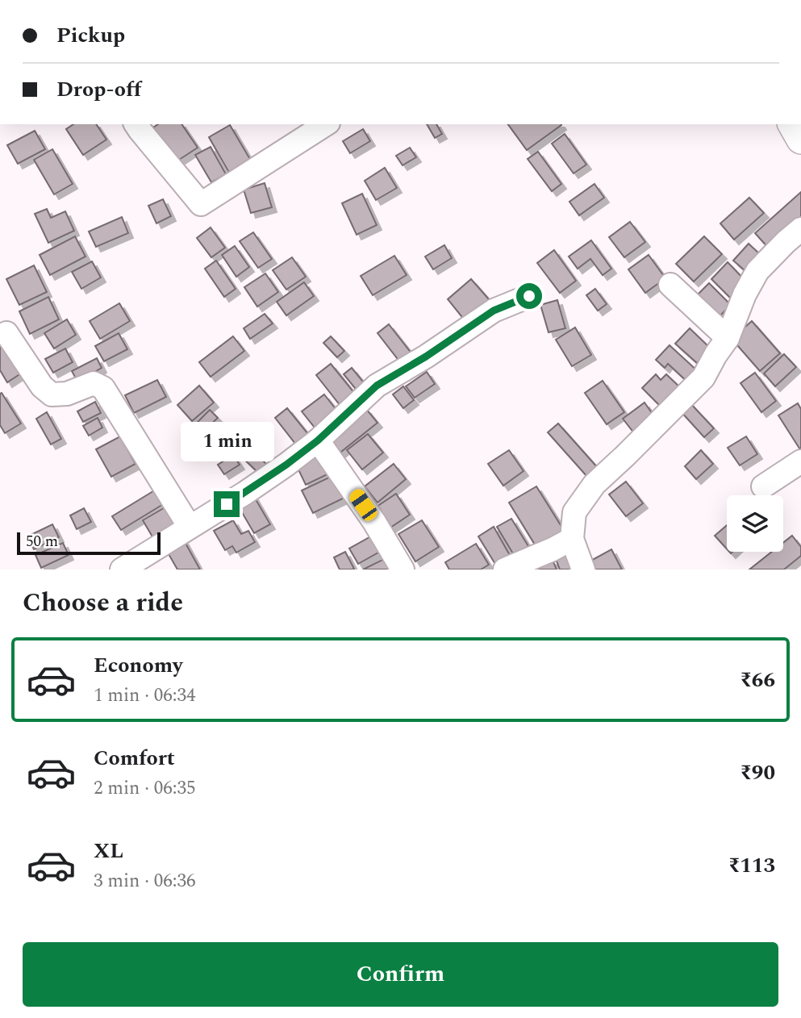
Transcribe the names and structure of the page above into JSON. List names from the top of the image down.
{
  "scale_bar": "50 m",
  "page": {
    "banner": ["Pickup", "Drop-off"],
    "bubble": "1 min",
    "scale": "50 m",
    "heading": "Choose a ride",
    "list": [
      {
        "name": "Economy",
        "note": "1 min · 06:34",
        "value": "₹66"
      },
      {
        "name": "Comfort",
        "note": "2 min · 06:35",
        "value": "₹90"
      },
      {
        "name": "XL",
        "note": "3 min · 06:36",
        "value": "₹113"
      }
    ],
    "buttons": "Confirm"
  }
}
